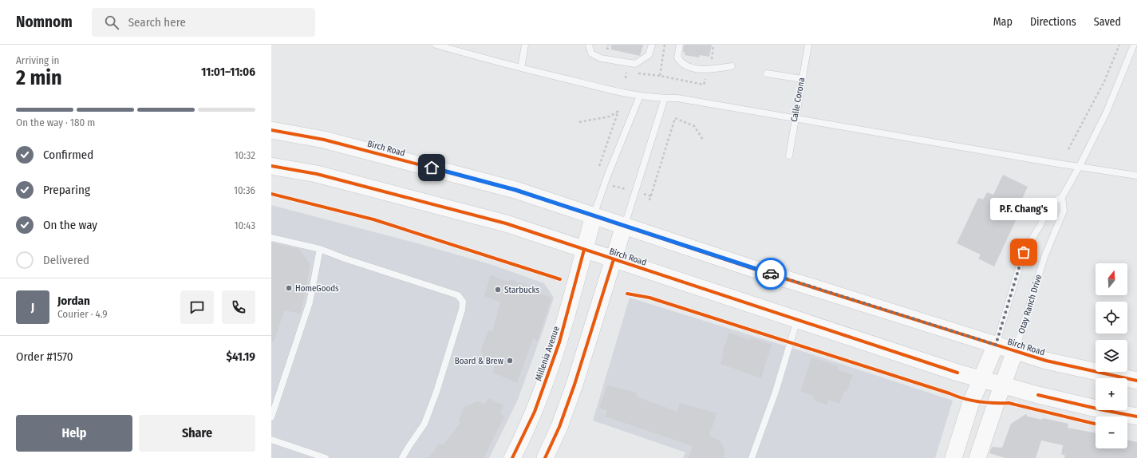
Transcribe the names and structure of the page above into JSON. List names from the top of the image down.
{
  "streets": {
    "main road": ["Birch Road", "Millenia Avenue"],
    "lane": ["Calle Corona", "Otay Ranch Drive"]
  },
  "crossings": [
    ["Birch Road", "Otay Ranch Drive"],
    ["Birch Road", "Millenia Avenue"]
  ],
  "places": [
    "P.F. Chang's",
    "HomeGoods",
    "Starbucks",
    "Board & Brew"
  ],
  "north": "top",
  "page": {
    "header": "Nomnom",
    "search": "Search here",
    "nav": ["Map", "Directions", "Saved"],
    "heading": ["2 min", "Arriving in", "11:01–11:06"],
    "panel": [
      "Jordan",
      "Courier · 4.9",
      "Order #1570",
      "$41.19"
    ],
    "bar": "On the way · 180 m",
    "list": [
      ["Confirmed", "10:32"],
      ["Preparing", "10:36"],
      ["On the way", "10:43"],
      "Delivered"
    ],
    "bubble": "P.F. Chang's",
    "map_buttons": ["+", "−"],
    "round": "J",
    "buttons": ["Help", "Share"]
  }
}
